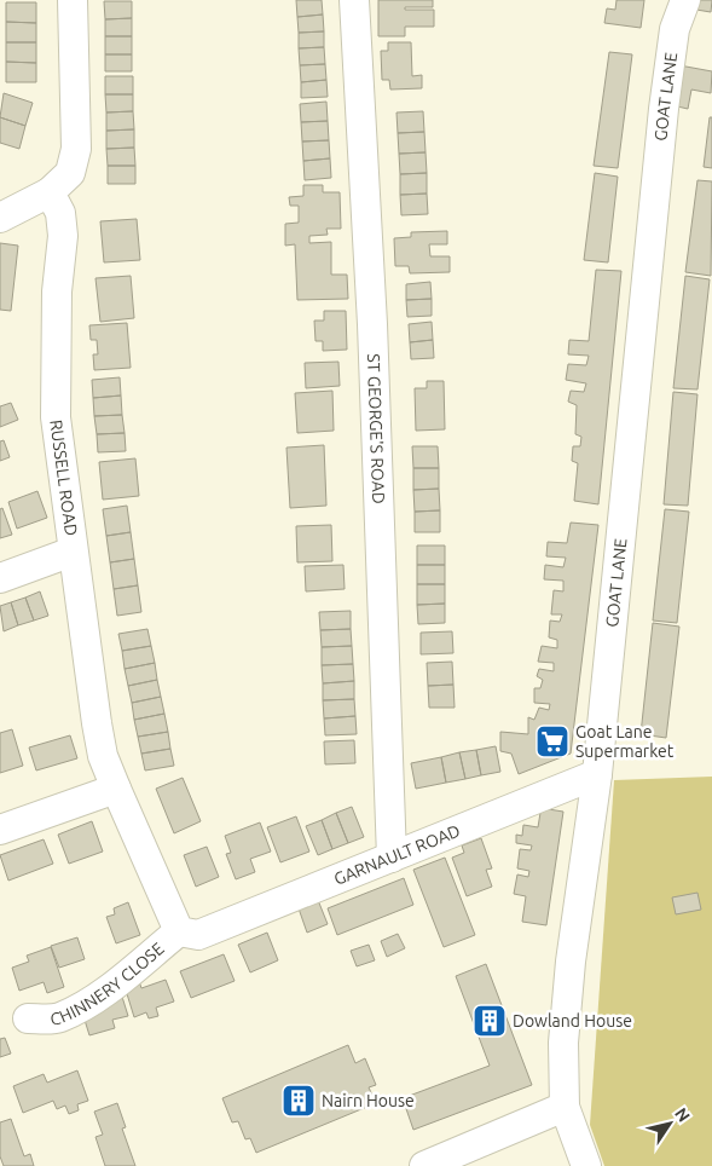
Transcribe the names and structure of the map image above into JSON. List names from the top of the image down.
{
  "streets": {
    "street": [
      "GOAT LANE",
      "ST GEORGE'S ROAD",
      "RUSSELL ROAD",
      "GARNAULT ROAD",
      "CHINNERY CLOSE"
    ]
  },
  "crossings": [
    ["GOAT LANE", "GARNAULT ROAD"],
    ["ST GEORGE'S ROAD", "GARNAULT ROAD"],
    ["RUSSELL ROAD", "GARNAULT ROAD"],
    ["RUSSELL ROAD", "CHINNERY CLOSE"],
    ["GARNAULT ROAD", "CHINNERY CLOSE"]
  ],
  "places": {
    "supermarket": ["Goat Lane Supermarket"],
    "building": ["Dowland House", "Nairn House"]
  },
  "north": "top right"
}
